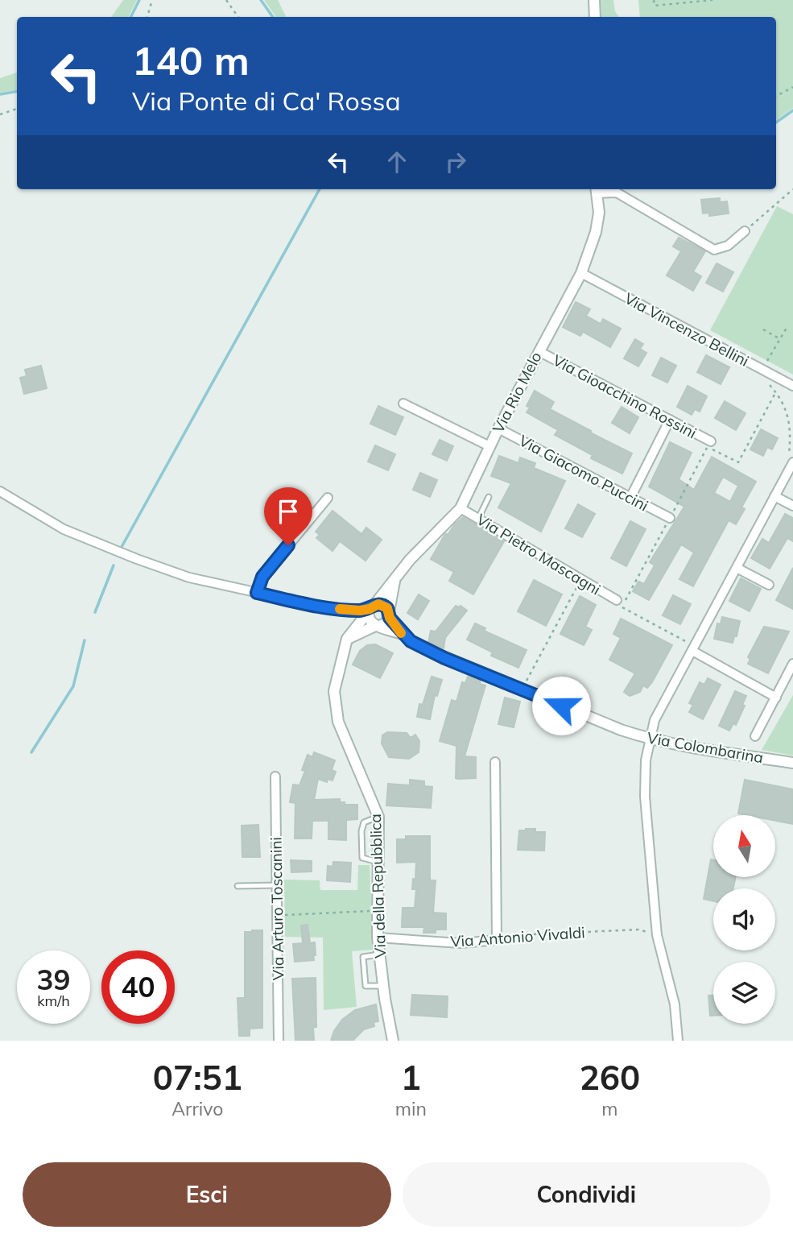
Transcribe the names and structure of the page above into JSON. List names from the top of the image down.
{
  "streets": {
    "street": [
      "Via Vincenzo Bellini",
      "Via Rio Melo",
      "Via Gioacchino Rossini",
      "Via Giacomo Puccini",
      "Via Pietro Mascagni",
      "Via Colombarina",
      "Via della Repubblica",
      "Via Arturo Toscanini",
      "Via Antonio Vivaldi"
    ]
  },
  "crossings": [
    ["Via Vincenzo Bellini", "Via Rio Melo"],
    ["Via Rio Melo", "Via Gioacchino Rossini"],
    ["Via Rio Melo", "Via Giacomo Puccini"],
    ["Via Rio Melo", "Via Pietro Mascagni"],
    ["Via Rio Melo", "Via Colombarina"],
    ["Via Rio Melo", "Via della Repubblica"],
    ["Via Colombarina", "Via della Repubblica"],
    ["Via della Repubblica", "Via Antonio Vivaldi"]
  ],
  "north": "top",
  "page": {
    "turn": ["140 m", "Via Ponte di Ca' Rossa"],
    "speed": "39 km/h",
    "limit": "40",
    "eta": [
      "07:51",
      "Arrivo",
      "1",
      "min",
      "260",
      "m"
    ],
    "buttons": ["Esci", "Condividi"]
  }
}
